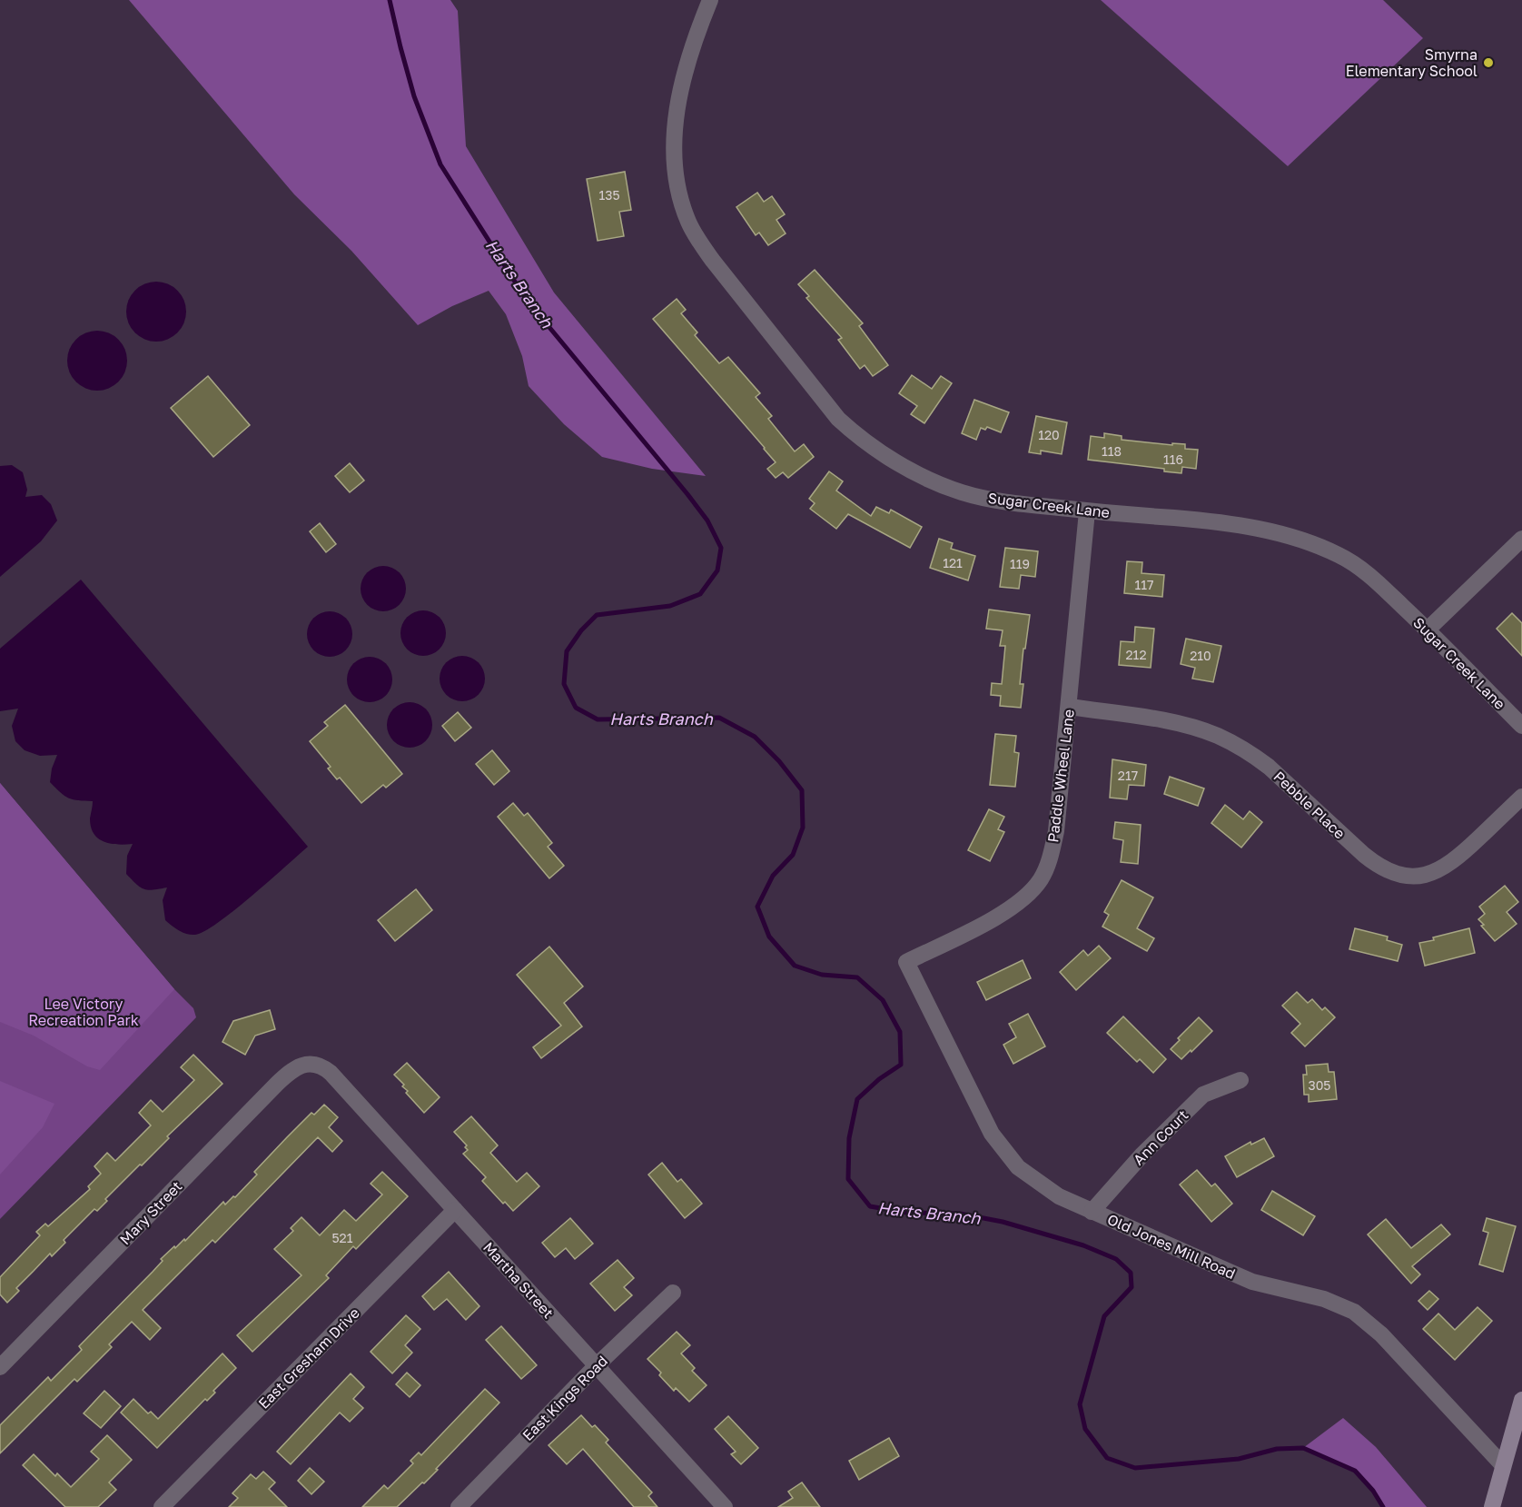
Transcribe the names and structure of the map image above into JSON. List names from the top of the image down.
{
  "streets": {
    "street": [
      "Sugar Creek Lane",
      "Paddle Wheel Lane",
      "Pebble Place",
      "Ann Court",
      "Mary Street",
      "Old Jones Mill Road",
      "Martha Street",
      "East Gresham Drive",
      "East Kings Road"
    ]
  },
  "crossings": [
    ["Sugar Creek Lane", "Paddle Wheel Lane"],
    ["Paddle Wheel Lane", "Pebble Place"],
    ["Paddle Wheel Lane", "Old Jones Mill Road"],
    ["Ann Court", "Old Jones Mill Road"],
    ["Mary Street", "Martha Street"],
    ["Martha Street", "East Gresham Drive"],
    ["Martha Street", "East Kings Road"]
  ],
  "water": ["Harts Branch"],
  "parks": ["Lee Victory Recreation Park"],
  "places": ["Smyrna Elementary School"],
  "house_numbers": [
    "135",
    "120",
    "118",
    "116",
    "121",
    "119",
    "117",
    "212",
    "210",
    "217",
    "305",
    "521"
  ]
}
